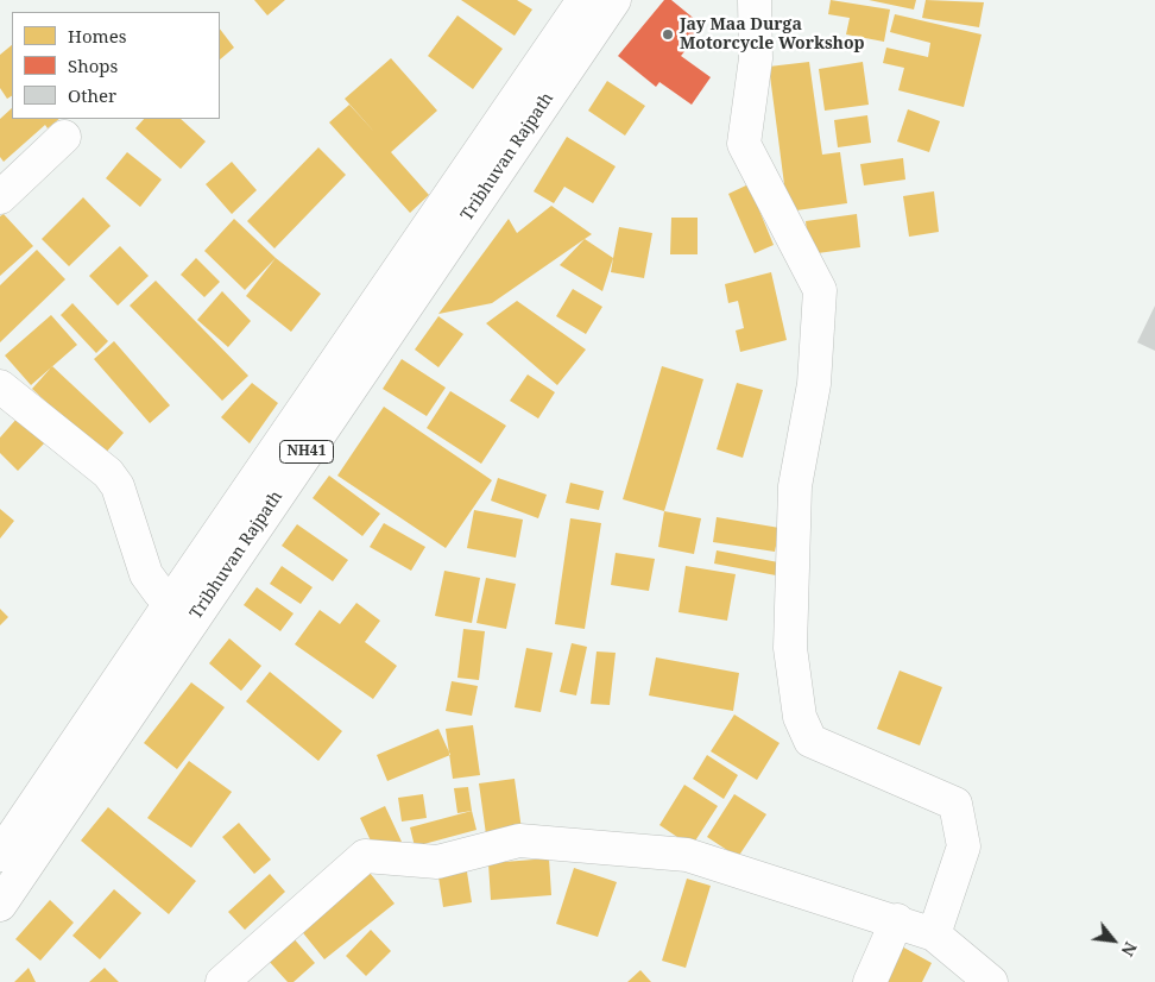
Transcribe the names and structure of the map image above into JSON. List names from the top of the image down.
{
  "streets": {
    "main road": ["Tribhuvan Rajpath", "NH41"]
  },
  "places": ["Jay Maa Durga Motorcycle Workshop"],
  "legend": ["Homes", "Shops", "Other"],
  "north": "bottom right"
}
